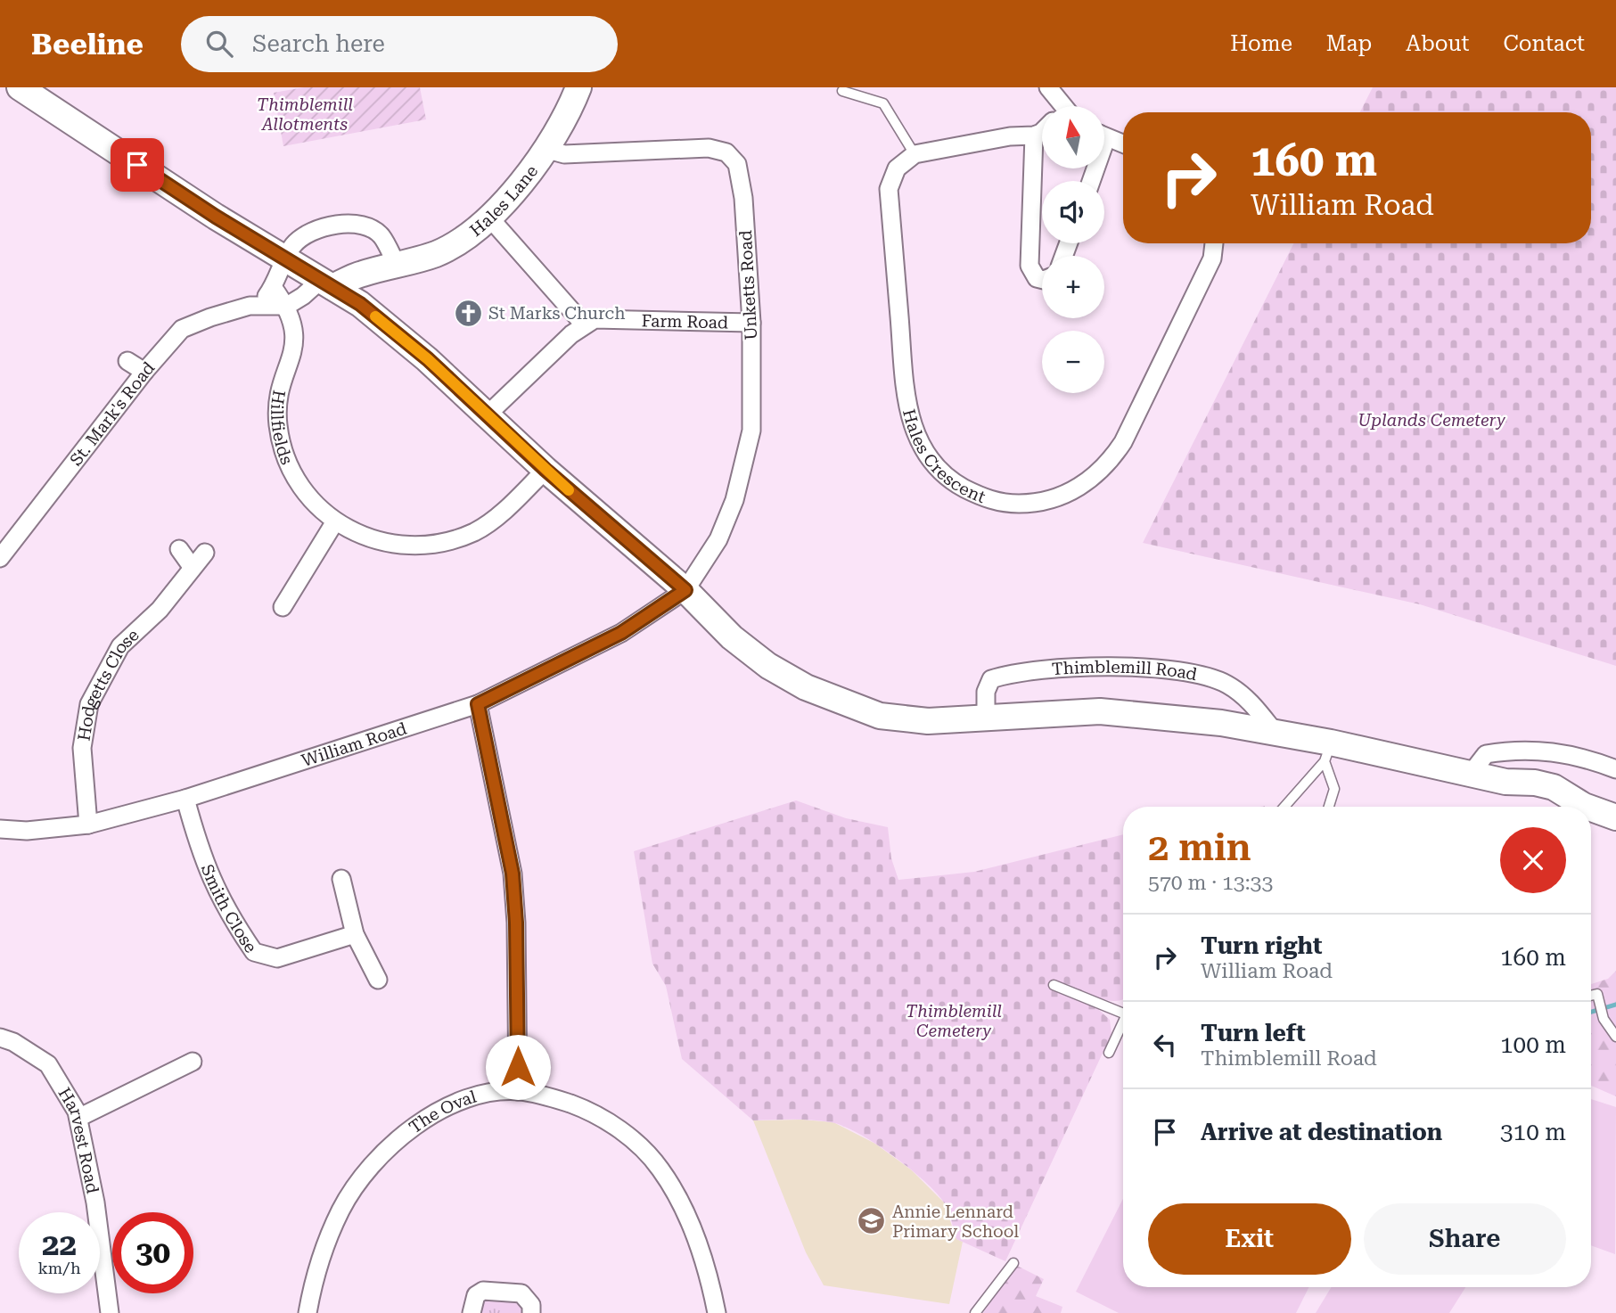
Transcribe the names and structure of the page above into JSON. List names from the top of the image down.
{
  "streets": {
    "main road": ["Hales Lane"],
    "street": [
      "Unketts Road",
      "Farm Road",
      "St. Mark's Road",
      "Hillfields",
      "Hales Crescent",
      "Thimblemill Road",
      "Hodgetts Close",
      "William Road",
      "Smith Close",
      "The Oval",
      "Harvest Road"
    ]
  },
  "crossings": [
    ["Hales Lane", "Unketts Road"],
    ["Hales Lane", "St. Mark's Road"],
    ["Unketts Road", "Farm Road"],
    ["Unketts Road", "William Road"],
    ["St. Mark's Road", "Hillfields"],
    ["Hodgetts Close", "William Road"],
    ["William Road", "Smith Close"]
  ],
  "parks": ["Thimblemill Allotments", "Uplands Cemetery", "Thimblemill Cemetery"],
  "places": {
    "church": ["St Marks Church"],
    "school or university": ["Annie Lennard Primary School"]
  },
  "north": "top",
  "page": {
    "header": "Beeline",
    "search": "Search here",
    "nav": [
      "Home",
      "Map",
      "About",
      "Contact"
    ],
    "map_buttons": ["+", "−"],
    "turn": ["160 m", "William Road"],
    "heading": ["2 min", "570 m · 13:33"],
    "list": [
      {
        "name": "Turn right",
        "note": "William Road",
        "value": "160 m"
      },
      {
        "name": "Turn left",
        "note": "Thimblemill Road",
        "value": "100 m"
      },
      {
        "name": "Arrive at destination",
        "value": "310 m"
      }
    ],
    "buttons": ["Exit", "Share"],
    "speed": "22 km/h",
    "limit": "30"
  }
}
